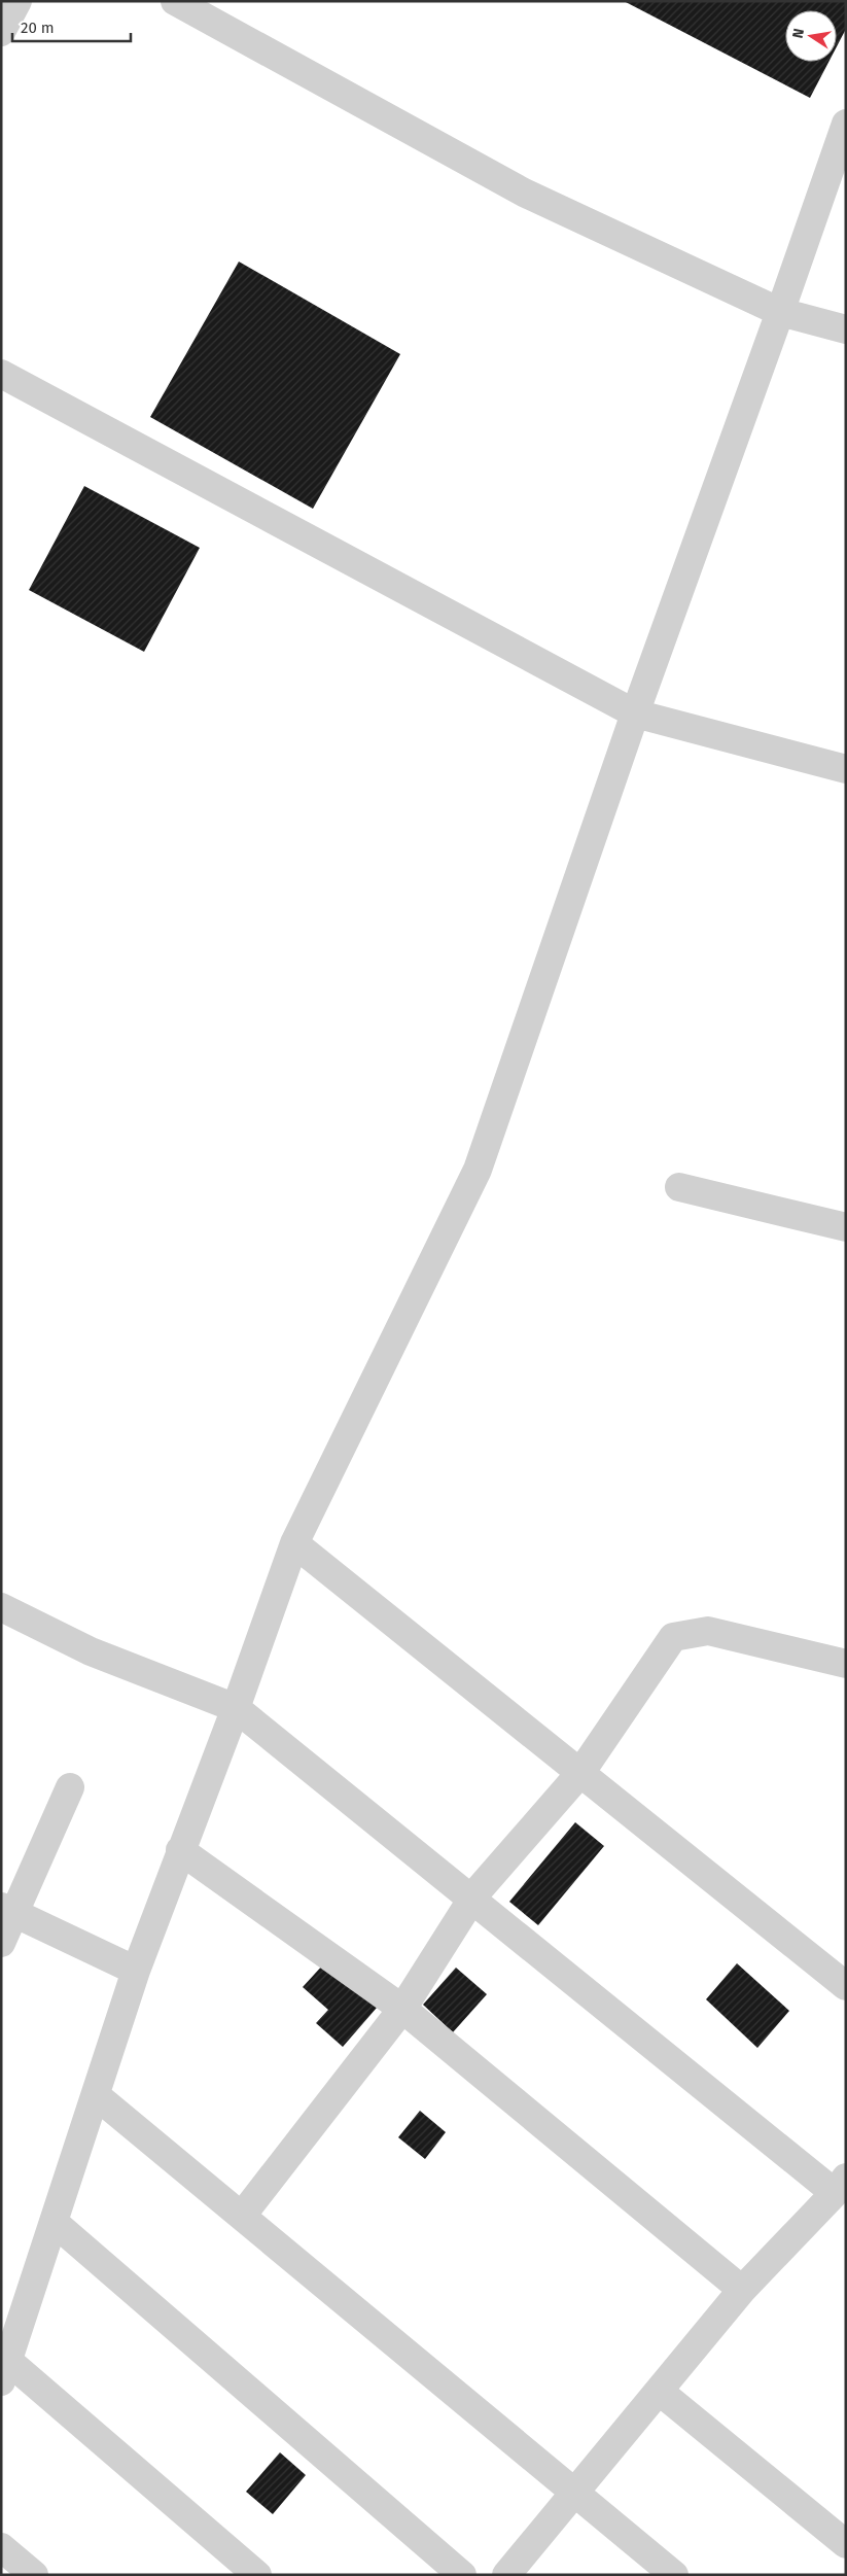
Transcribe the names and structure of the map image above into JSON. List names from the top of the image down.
{
  "scale_bar": "20 m",
  "north": "left"
}
